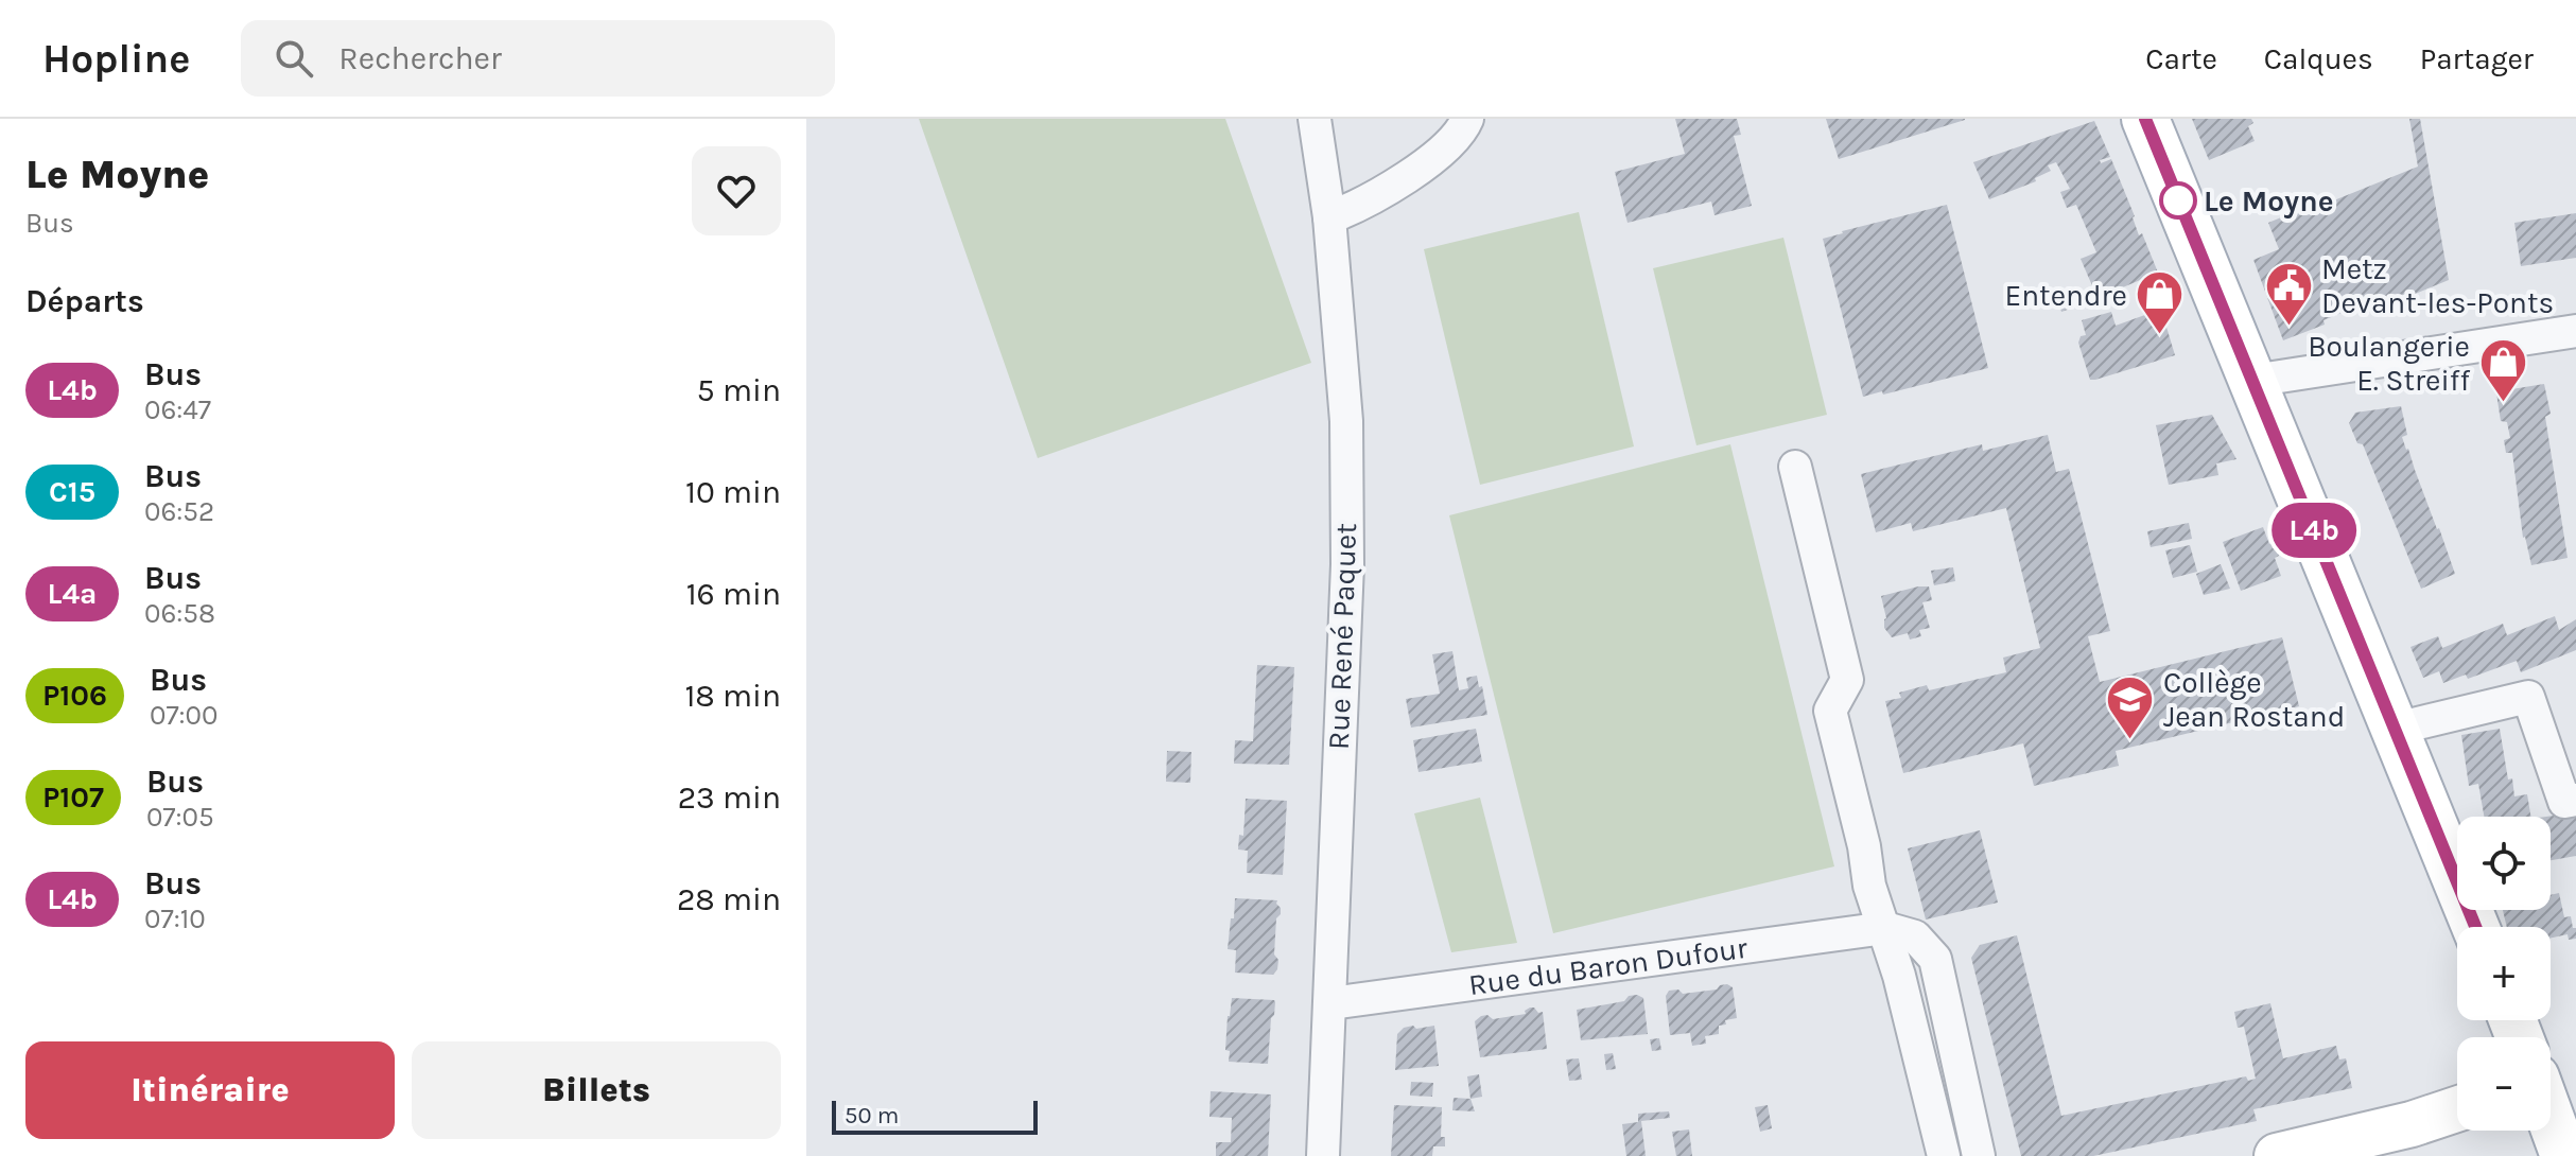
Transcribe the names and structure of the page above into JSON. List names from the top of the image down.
{
  "streets": {
    "street": ["Rue René Paquet", "Rue du Baron Dufour"]
  },
  "crossings": [
    ["Rue René Paquet", "Rue du Baron Dufour"]
  ],
  "places": {
    "other": ["Le Moyne"],
    "public building": ["Metz Devant-les-Ponts"],
    "shop": ["Entendre", "Boulangerie E. Streiff"],
    "school or university": ["Collège Jean Rostand"]
  },
  "lines": ["bus line L4b"],
  "scale_bar": "50 m",
  "page": {
    "header": "Hopline",
    "search": "Rechercher",
    "nav": ["Carte", "Calques", "Partager"],
    "heading": [
      ["Le Moyne", "Bus"],
      "Départs"
    ],
    "on_map": "L4b",
    "list": [
      {
        "mark": "L4b",
        "name": "Bus",
        "note": "06:47",
        "value": "5 min"
      },
      {
        "mark": "C15",
        "name": "Bus",
        "note": "06:52",
        "value": "10 min"
      },
      {
        "mark": "L4a",
        "name": "Bus",
        "note": "06:58",
        "value": "16 min"
      },
      {
        "mark": "P106",
        "name": "Bus",
        "note": "07:00",
        "value": "18 min"
      },
      {
        "mark": "P107",
        "name": "Bus",
        "note": "07:05",
        "value": "23 min"
      },
      {
        "mark": "L4b",
        "name": "Bus",
        "note": "07:10",
        "value": "28 min"
      }
    ],
    "map_buttons": ["+", "−"],
    "buttons": ["Itinéraire", "Billets"],
    "scale": "50 m"
  }
}
